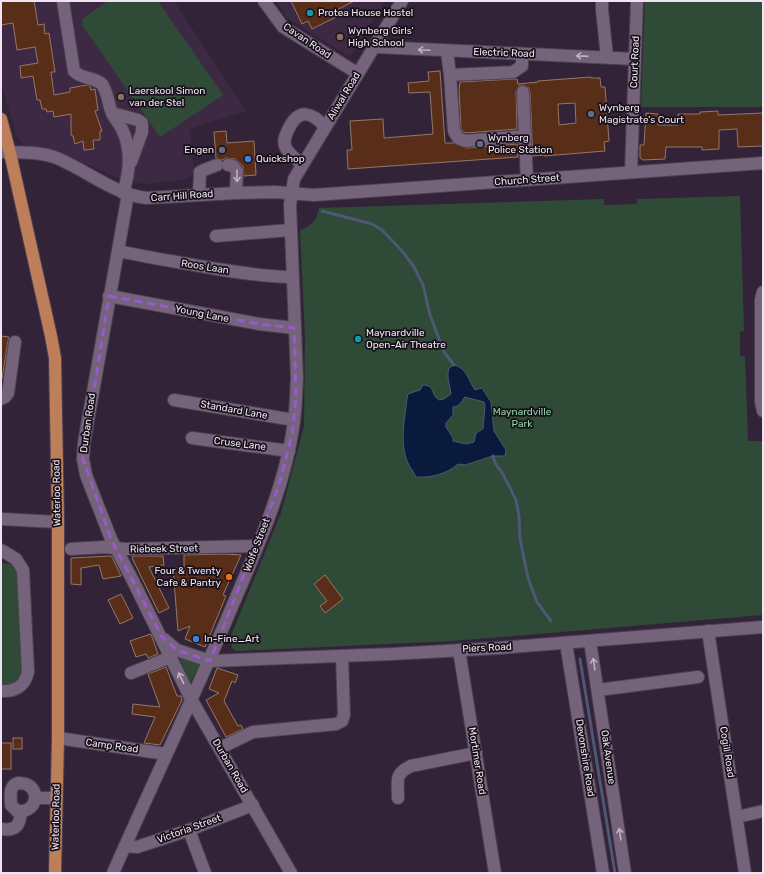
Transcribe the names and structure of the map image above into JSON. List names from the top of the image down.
{
  "streets": {
    "main road": ["Waterloo Road"],
    "street": [
      "Cavan Road",
      "Electric Road",
      "Court Road",
      "Aliwal Road",
      "Church Street",
      "Carr Hill Road",
      "Roos Laan",
      "Young Lane",
      "Standard Lane",
      "Durban Road",
      "Cruse Lane",
      "Wolfe Street",
      "Riebeek Street",
      "Piers Road",
      "Camp Road",
      "Cogill Road",
      "Oak Avenue",
      "Devonshire Road",
      "Mortimer Road",
      "Victoria Street"
    ]
  },
  "crossings": [
    ["Cavan Road", "Aliwal Road"],
    ["Electric Road", "Court Road"],
    ["Electric Road", "Aliwal Road"],
    ["Court Road", "Church Street"],
    ["Aliwal Road", "Church Street"],
    ["Aliwal Road", "Carr Hill Road"],
    ["Aliwal Road", "Wolfe Street"],
    ["Church Street", "Carr Hill Road"],
    ["Church Street", "Wolfe Street"],
    ["Carr Hill Road", "Durban Road"],
    ["Carr Hill Road", "Waterloo Road"],
    ["Carr Hill Road", "Wolfe Street"],
    ["Roos Laan", "Durban Road"],
    ["Roos Laan", "Wolfe Street"],
    ["Young Lane", "Durban Road"],
    ["Young Lane", "Wolfe Street"],
    ["Standard Lane", "Wolfe Street"],
    ["Durban Road", "Wolfe Street"],
    ["Durban Road", "Riebeek Street"],
    ["Durban Road", "Piers Road"],
    ["Durban Road", "Victoria Street"],
    ["Cruse Lane", "Wolfe Street"],
    ["Waterloo Road", "Camp Road"],
    ["Wolfe Street", "Riebeek Street"],
    ["Wolfe Street", "Piers Road"],
    ["Wolfe Street", "Camp Road"],
    ["Wolfe Street", "Victoria Street"],
    ["Piers Road", "Cogill Road"],
    ["Piers Road", "Oak Avenue"],
    ["Piers Road", "Devonshire Road"],
    ["Piers Road", "Mortimer Road"]
  ],
  "one_way": ["Electric Road", "Oak Avenue"],
  "parks": ["Maynardville Park"],
  "places": [
    "Protea House Hostel",
    "Wynberg Girls' High School",
    "Laerskool Simon van der Stel",
    "Wynberg Magistrate's Court",
    "Wynberg Police Station",
    "Engen",
    "Quickshop",
    "Maynardville Open-Air Theatre",
    "Four & Twenty Cafe & Pantry",
    "In-Fine_Art"
  ]
}
